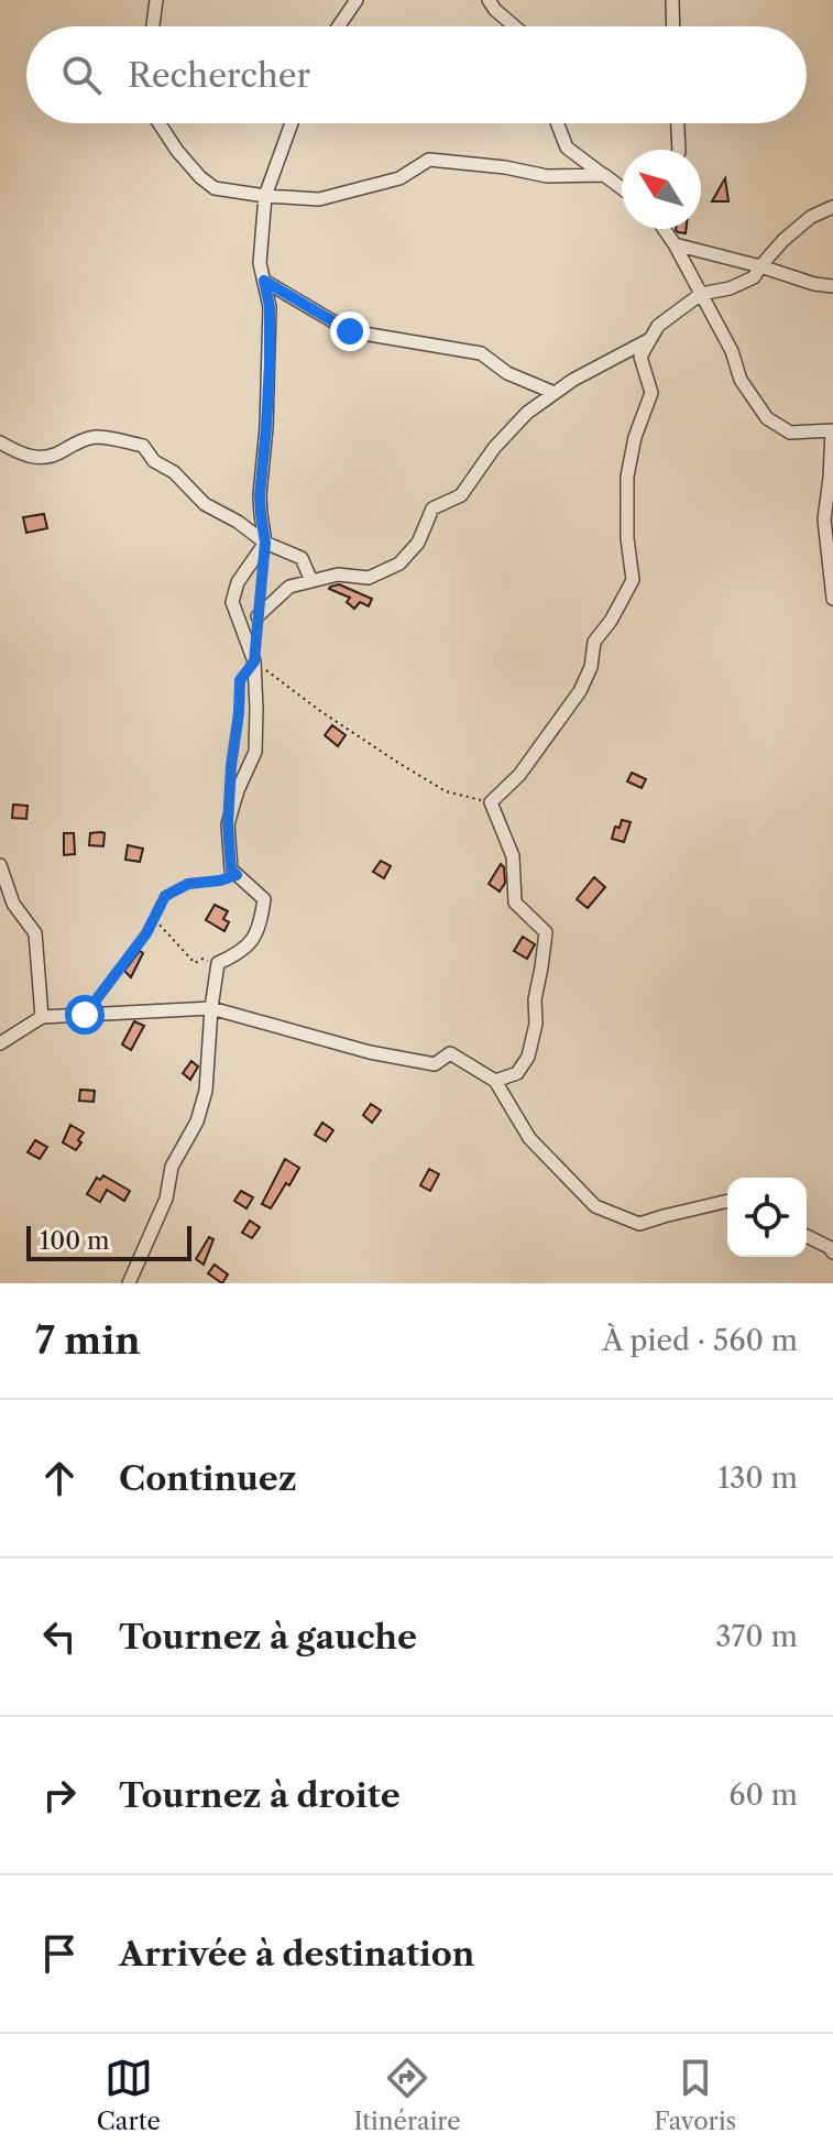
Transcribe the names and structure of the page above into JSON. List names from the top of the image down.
{
  "scale_bar": "100 m",
  "north": "top left",
  "page": {
    "search": "Rechercher",
    "scale": "100 m",
    "heading": ["7 min", "À pied · 560 m"],
    "list": [
      ["Continuez", "130 m"],
      ["Tournez à gauche", "370 m"],
      ["Tournez à droite", "60 m"],
      "Arrivée à destination"
    ],
    "nav": ["Carte", "Itinéraire", "Favoris"]
  }
}
